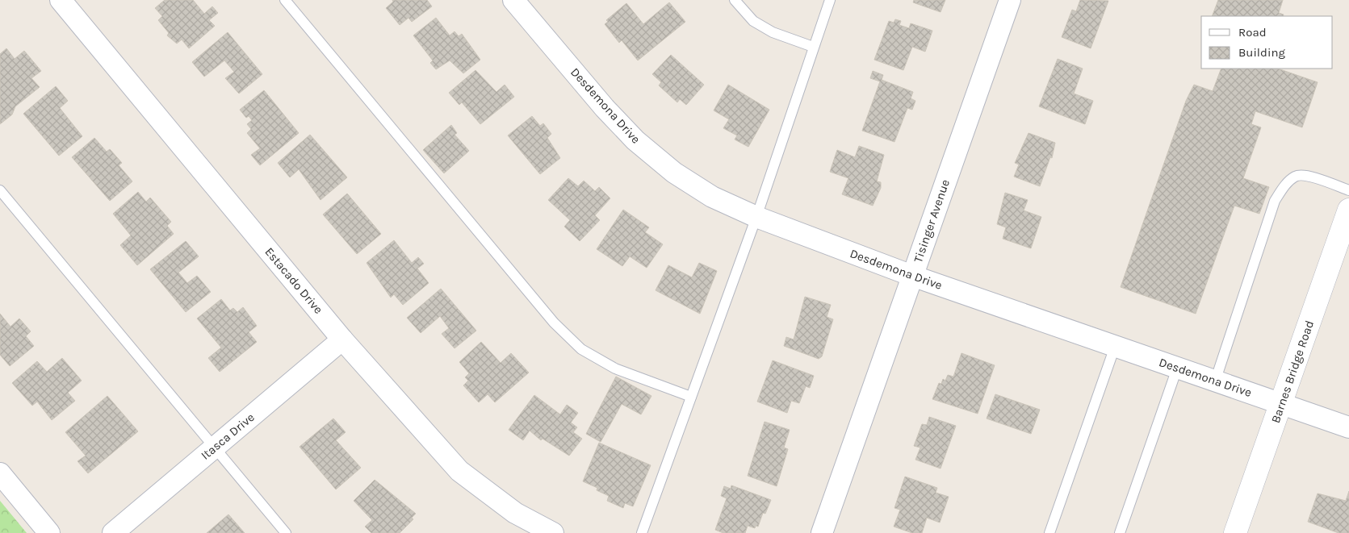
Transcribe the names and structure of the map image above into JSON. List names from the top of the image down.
{
  "streets": {
    "street": [
      "Desdemona Drive",
      "Tisinger Avenue",
      "Estacado Drive",
      "Barnes Bridge Road",
      "Itasca Drive"
    ]
  },
  "crossings": [
    ["Desdemona Drive", "Tisinger Avenue"],
    ["Desdemona Drive", "Barnes Bridge Road"],
    ["Estacado Drive", "Itasca Drive"]
  ],
  "legend": ["Road", "Building"]
}
